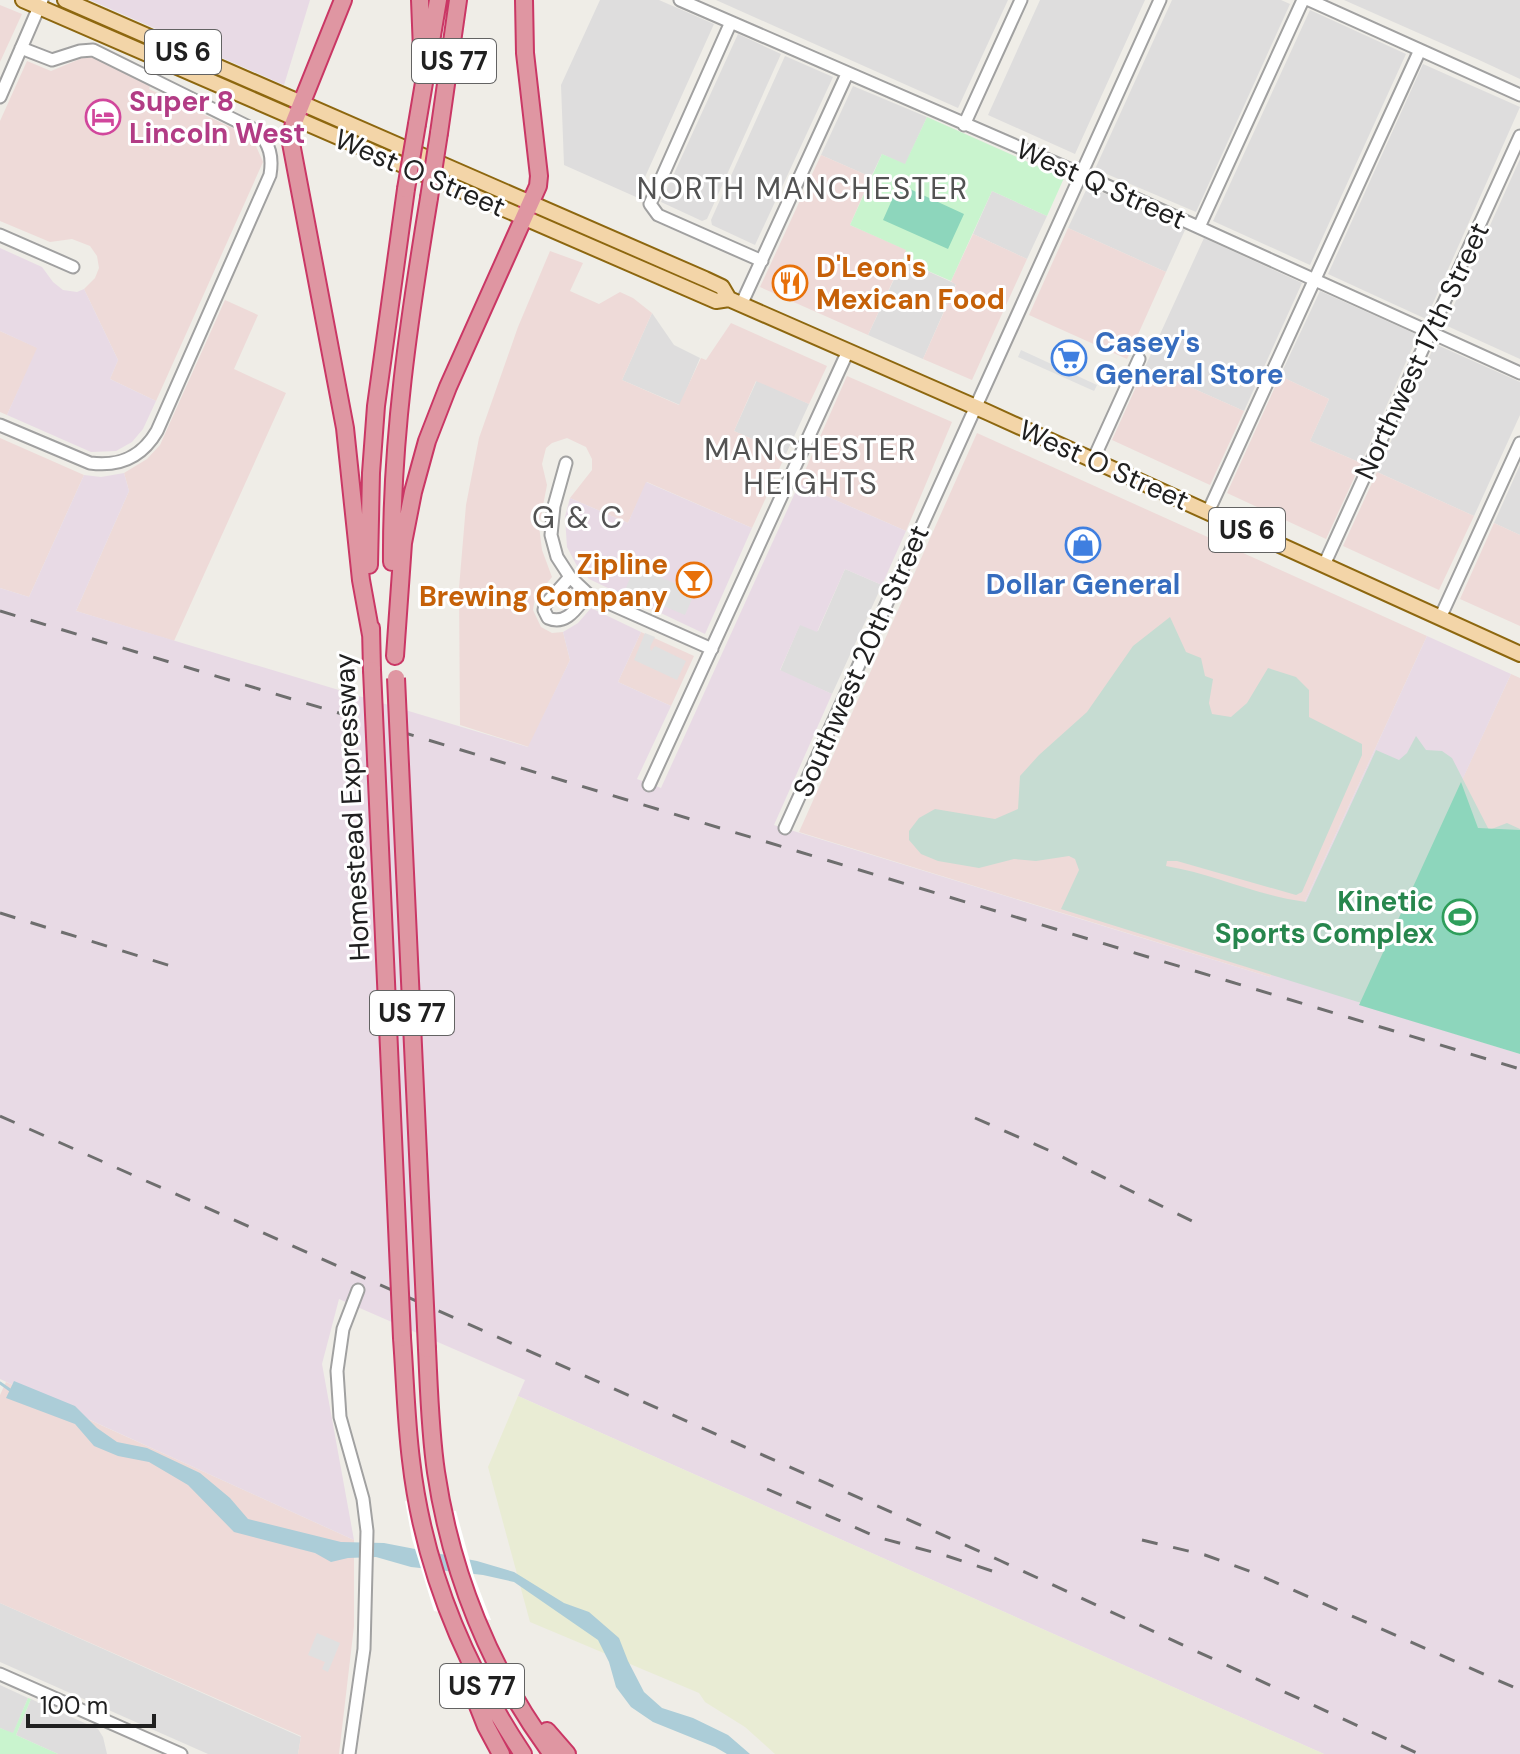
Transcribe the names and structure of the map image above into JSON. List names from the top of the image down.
{
  "streets": {
    "highway": ["US 77", "Homestead Expressway"],
    "main road": ["US 6", "West O Street"],
    "street": ["West Q Street", "Northwest 17th Street", "Southwest 20th Street"]
  },
  "crossings": [
    ["US 77", "Homestead Expressway"],
    ["West O Street", "Northwest 17th Street"],
    ["West O Street", "Southwest 20th Street"],
    ["West Q Street", "Northwest 17th Street"],
    ["West Q Street", "Southwest 20th Street"]
  ],
  "districts": ["NORTH MANCHESTER", "MANCHESTER HEIGHTS", "G & C"],
  "places": {
    "hotel": ["Super 8 Lincoln West"],
    "restaurant": ["D'Leon's Mexican Food"],
    "supermarket": ["Casey's General Store"],
    "shop": ["Dollar General"],
    "bar": ["Zipline Brewing Company"],
    "sports": ["Kinetic Sports Complex"]
  },
  "scale_bar": "100 m"
}
